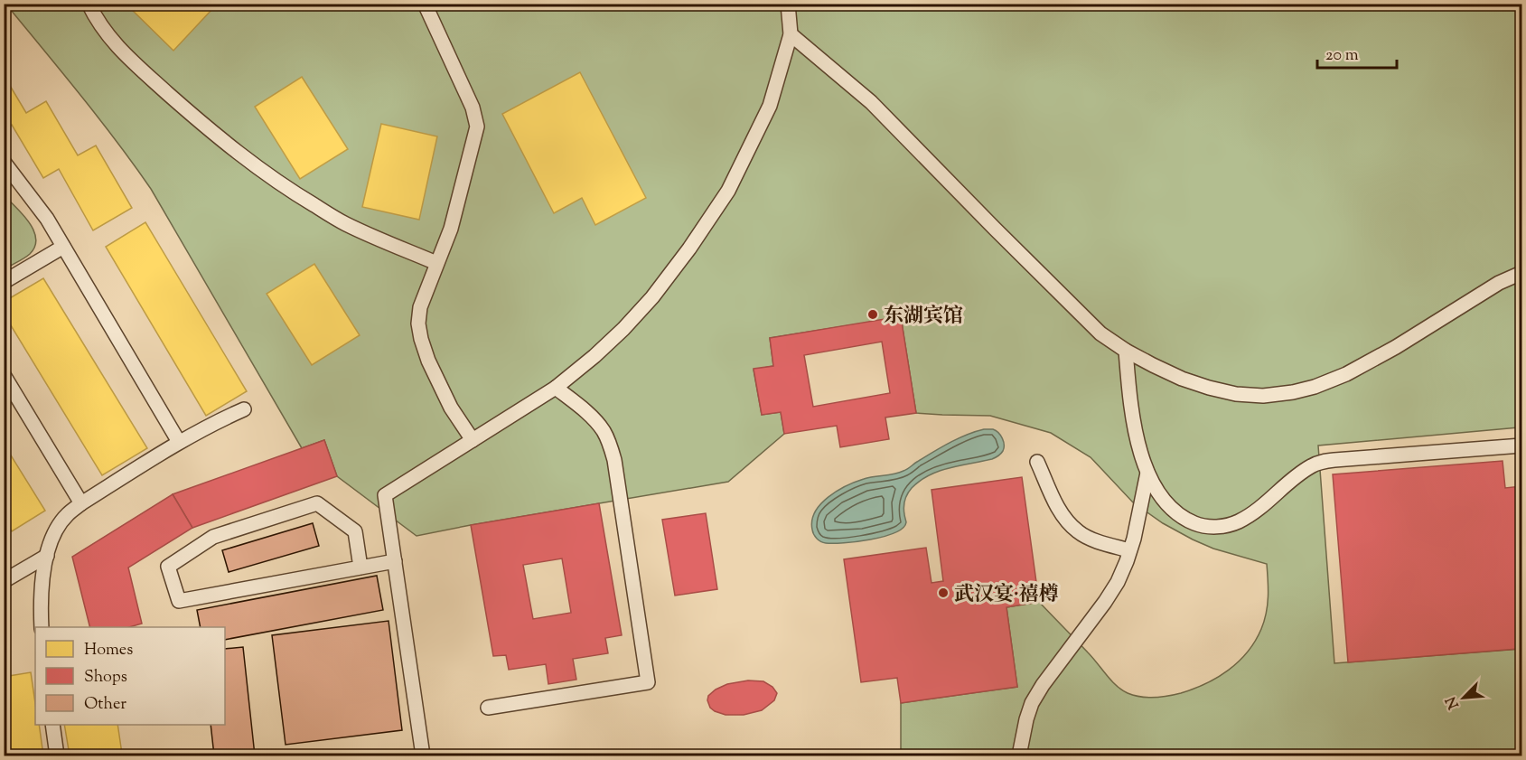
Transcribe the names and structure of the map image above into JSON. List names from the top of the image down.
{
  "places": ["东湖宾馆", "武汉宴·禧樽"],
  "legend": ["Homes", "Shops", "Other"],
  "scale_bar": "20 m",
  "north": "bottom left"
}
